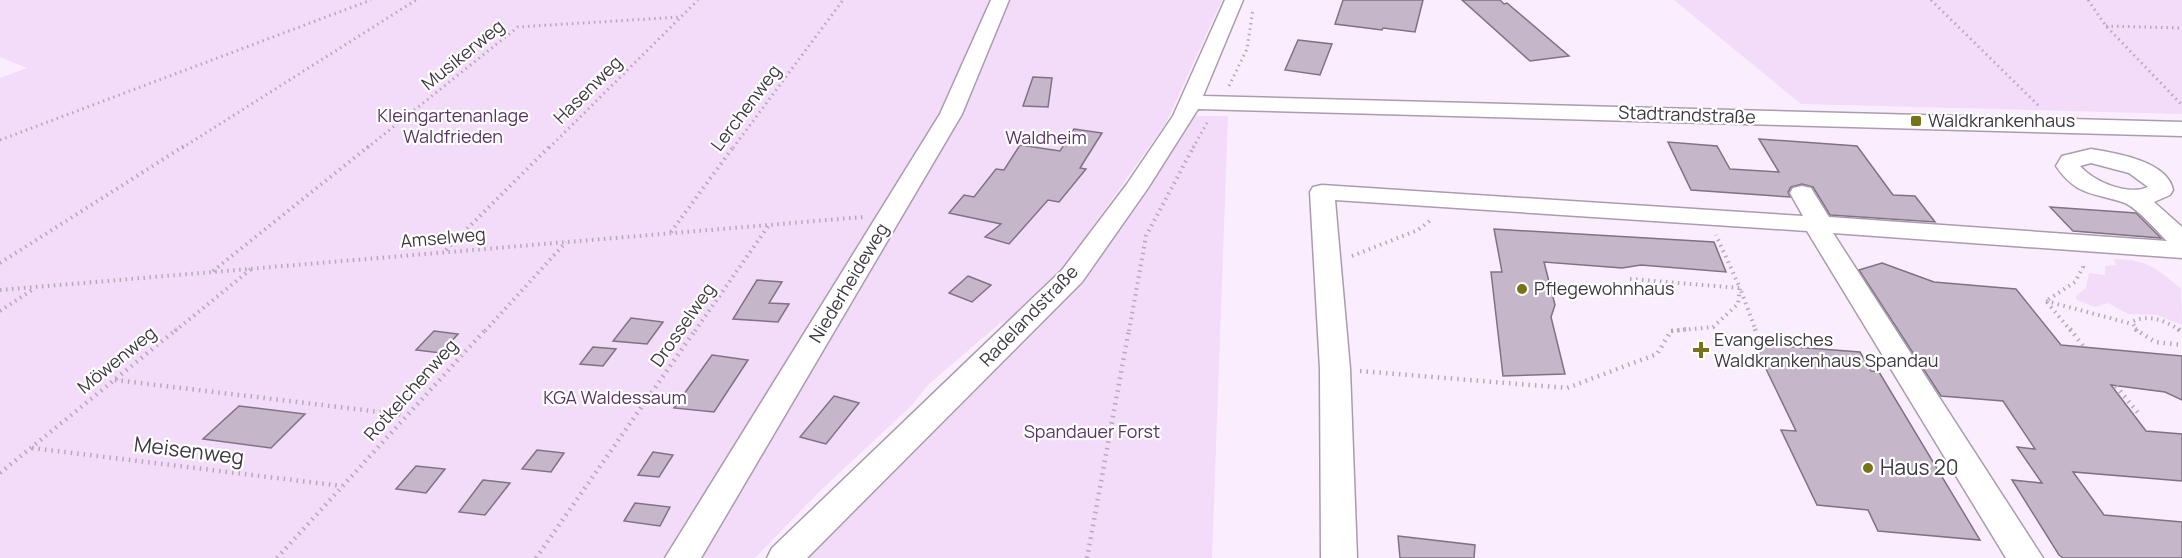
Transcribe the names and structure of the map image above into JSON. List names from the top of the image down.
{
  "streets": {
    "street": ["Stadtrandstraße", "Niederheideweg", "Radelandstraße"],
    "path": [
      "Musikerweg",
      "Hasenweg",
      "Lerchenweg",
      "Amselweg",
      "Drosselweg",
      "Möwenweg",
      "Rotkelchenweg",
      "Meisenweg"
    ]
  },
  "crossings": [
    ["Musikerweg", "Hasenweg"],
    ["Musikerweg", "Amselweg"],
    ["Hasenweg", "Amselweg"],
    ["Lerchenweg", "Amselweg"],
    ["Stadtrandstraße", "Radelandstraße"],
    ["Amselweg", "Niederheideweg"],
    ["Amselweg", "Drosselweg"],
    ["Amselweg", "Möwenweg"],
    ["Amselweg", "Rotkelchenweg"],
    ["Möwenweg", "Meisenweg"],
    ["Rotkelchenweg", "Meisenweg"]
  ],
  "parks": [
    "Kleingartenanlage Waldfrieden",
    "Waldheim",
    "KGA Waldessaum",
    "Spandauer Forst"
  ],
  "places": {
    "transit": ["Waldkrankenhaus"],
    "other": ["Pflegewohnhaus", "Haus 20"],
    "health": ["Evangelisches Waldkrankenhaus Spandau"]
  }
}
